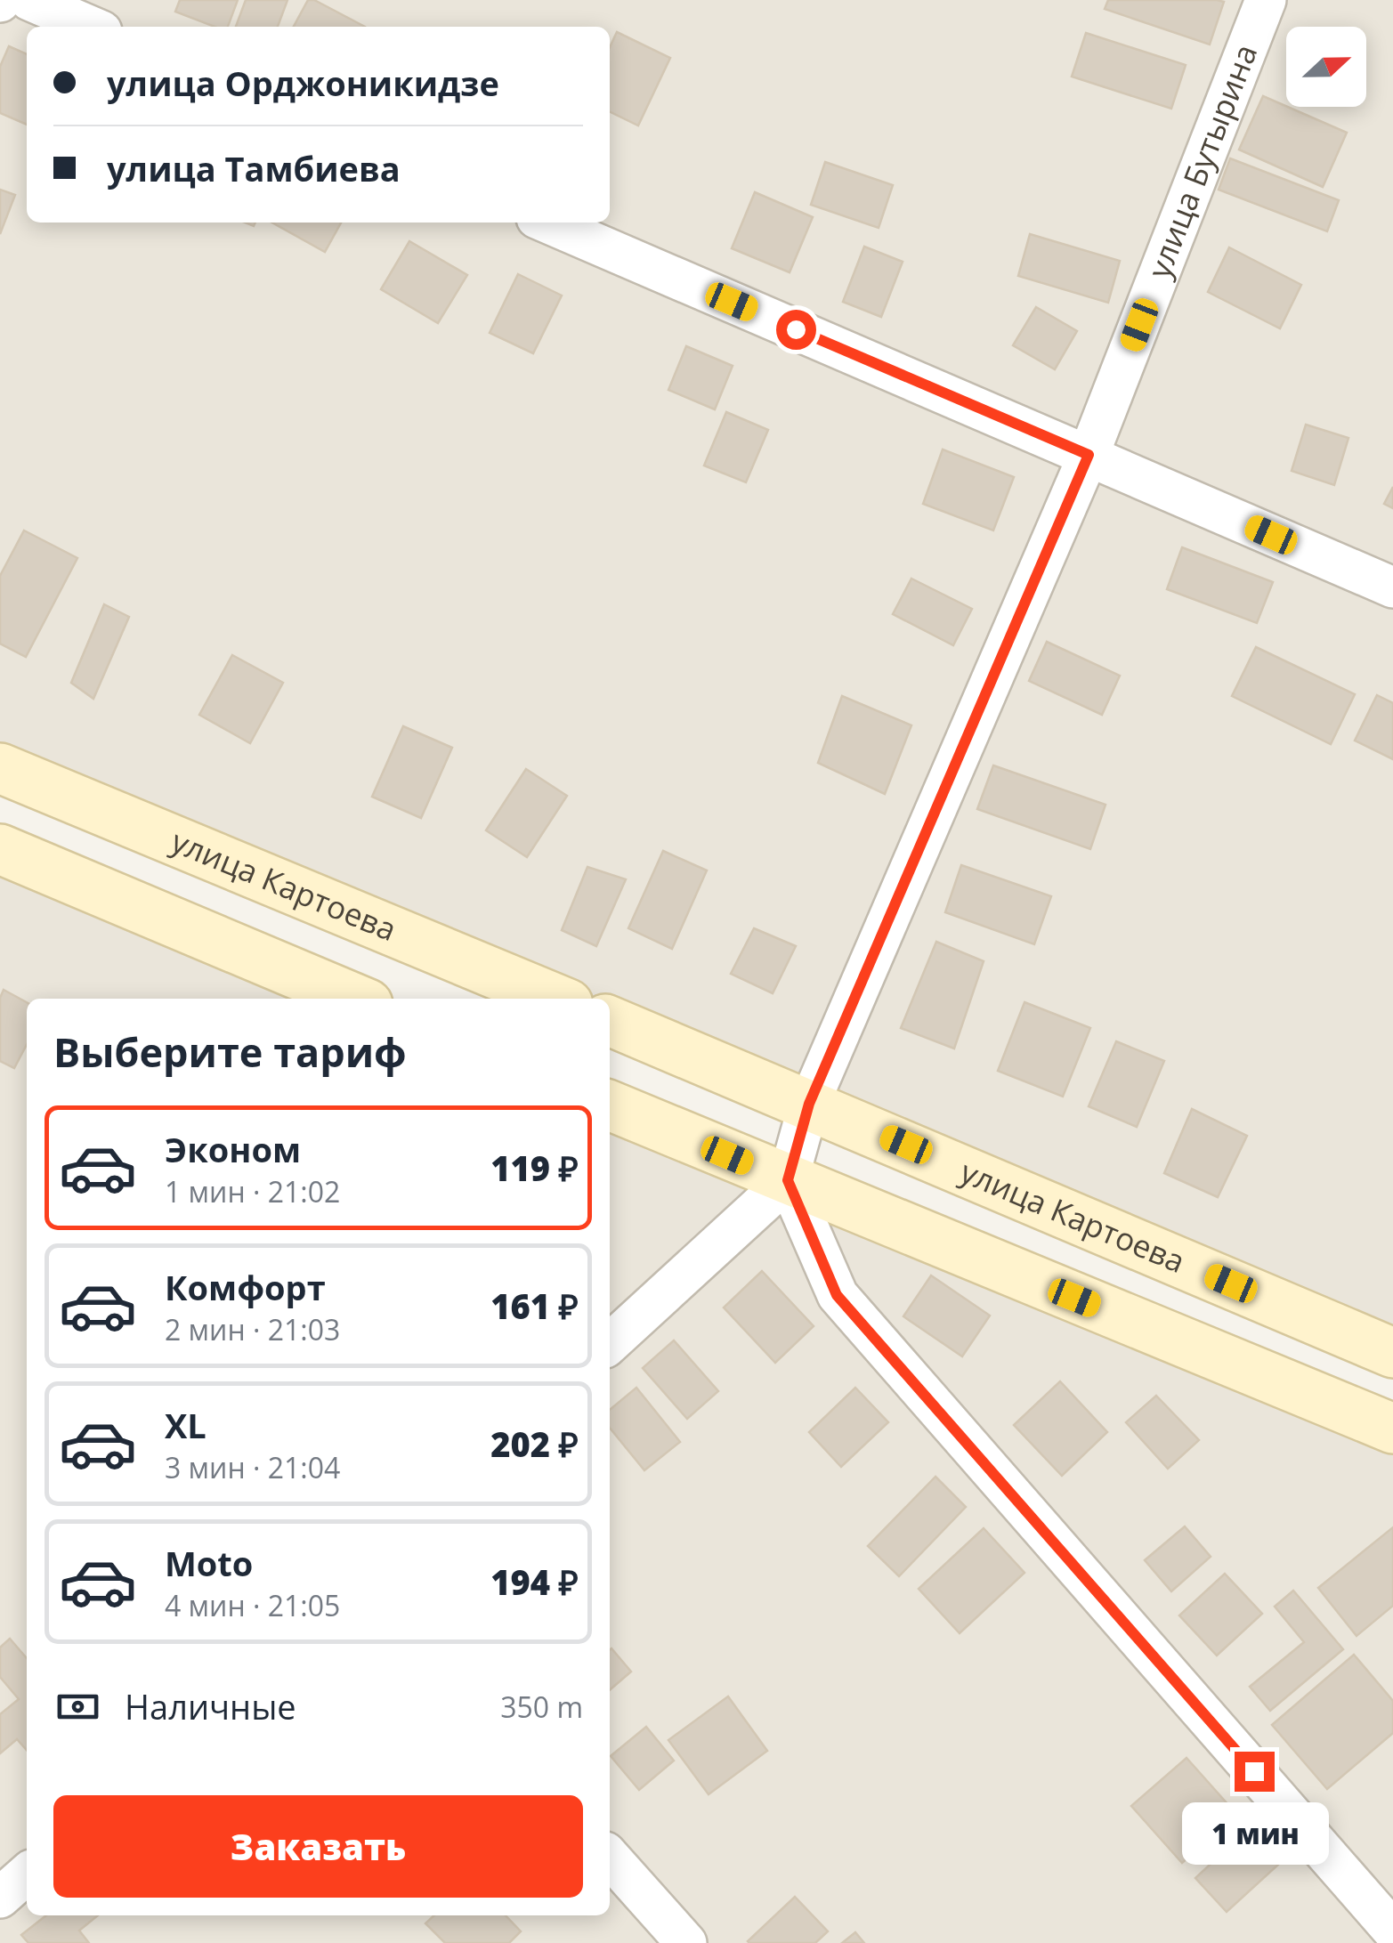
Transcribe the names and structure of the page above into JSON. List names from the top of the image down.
{
  "streets": {
    "main road": ["улица Картоева"],
    "street": ["улица Бутырина"]
  },
  "crossings": [
    ["улица Бутырина", "улица Картоева"]
  ],
  "north": "right",
  "page": {
    "banner": ["улица Орджоникидзе", "улица Тамбиева"],
    "heading": "Выберите тариф",
    "list": [
      {
        "name": "Эконом",
        "note": "1 мин · 21:02",
        "value": "119 ₽"
      },
      {
        "name": "Комфорт",
        "note": "2 мин · 21:03",
        "value": "161 ₽"
      },
      {
        "name": "XL",
        "note": "3 мин · 21:04",
        "value": "202 ₽"
      },
      {
        "name": "Moto",
        "note": "4 мин · 21:05",
        "value": "194 ₽"
      }
    ],
    "pay": ["Наличные", "350 m"],
    "buttons": "Заказать",
    "bubble": "1 мин"
  }
}
